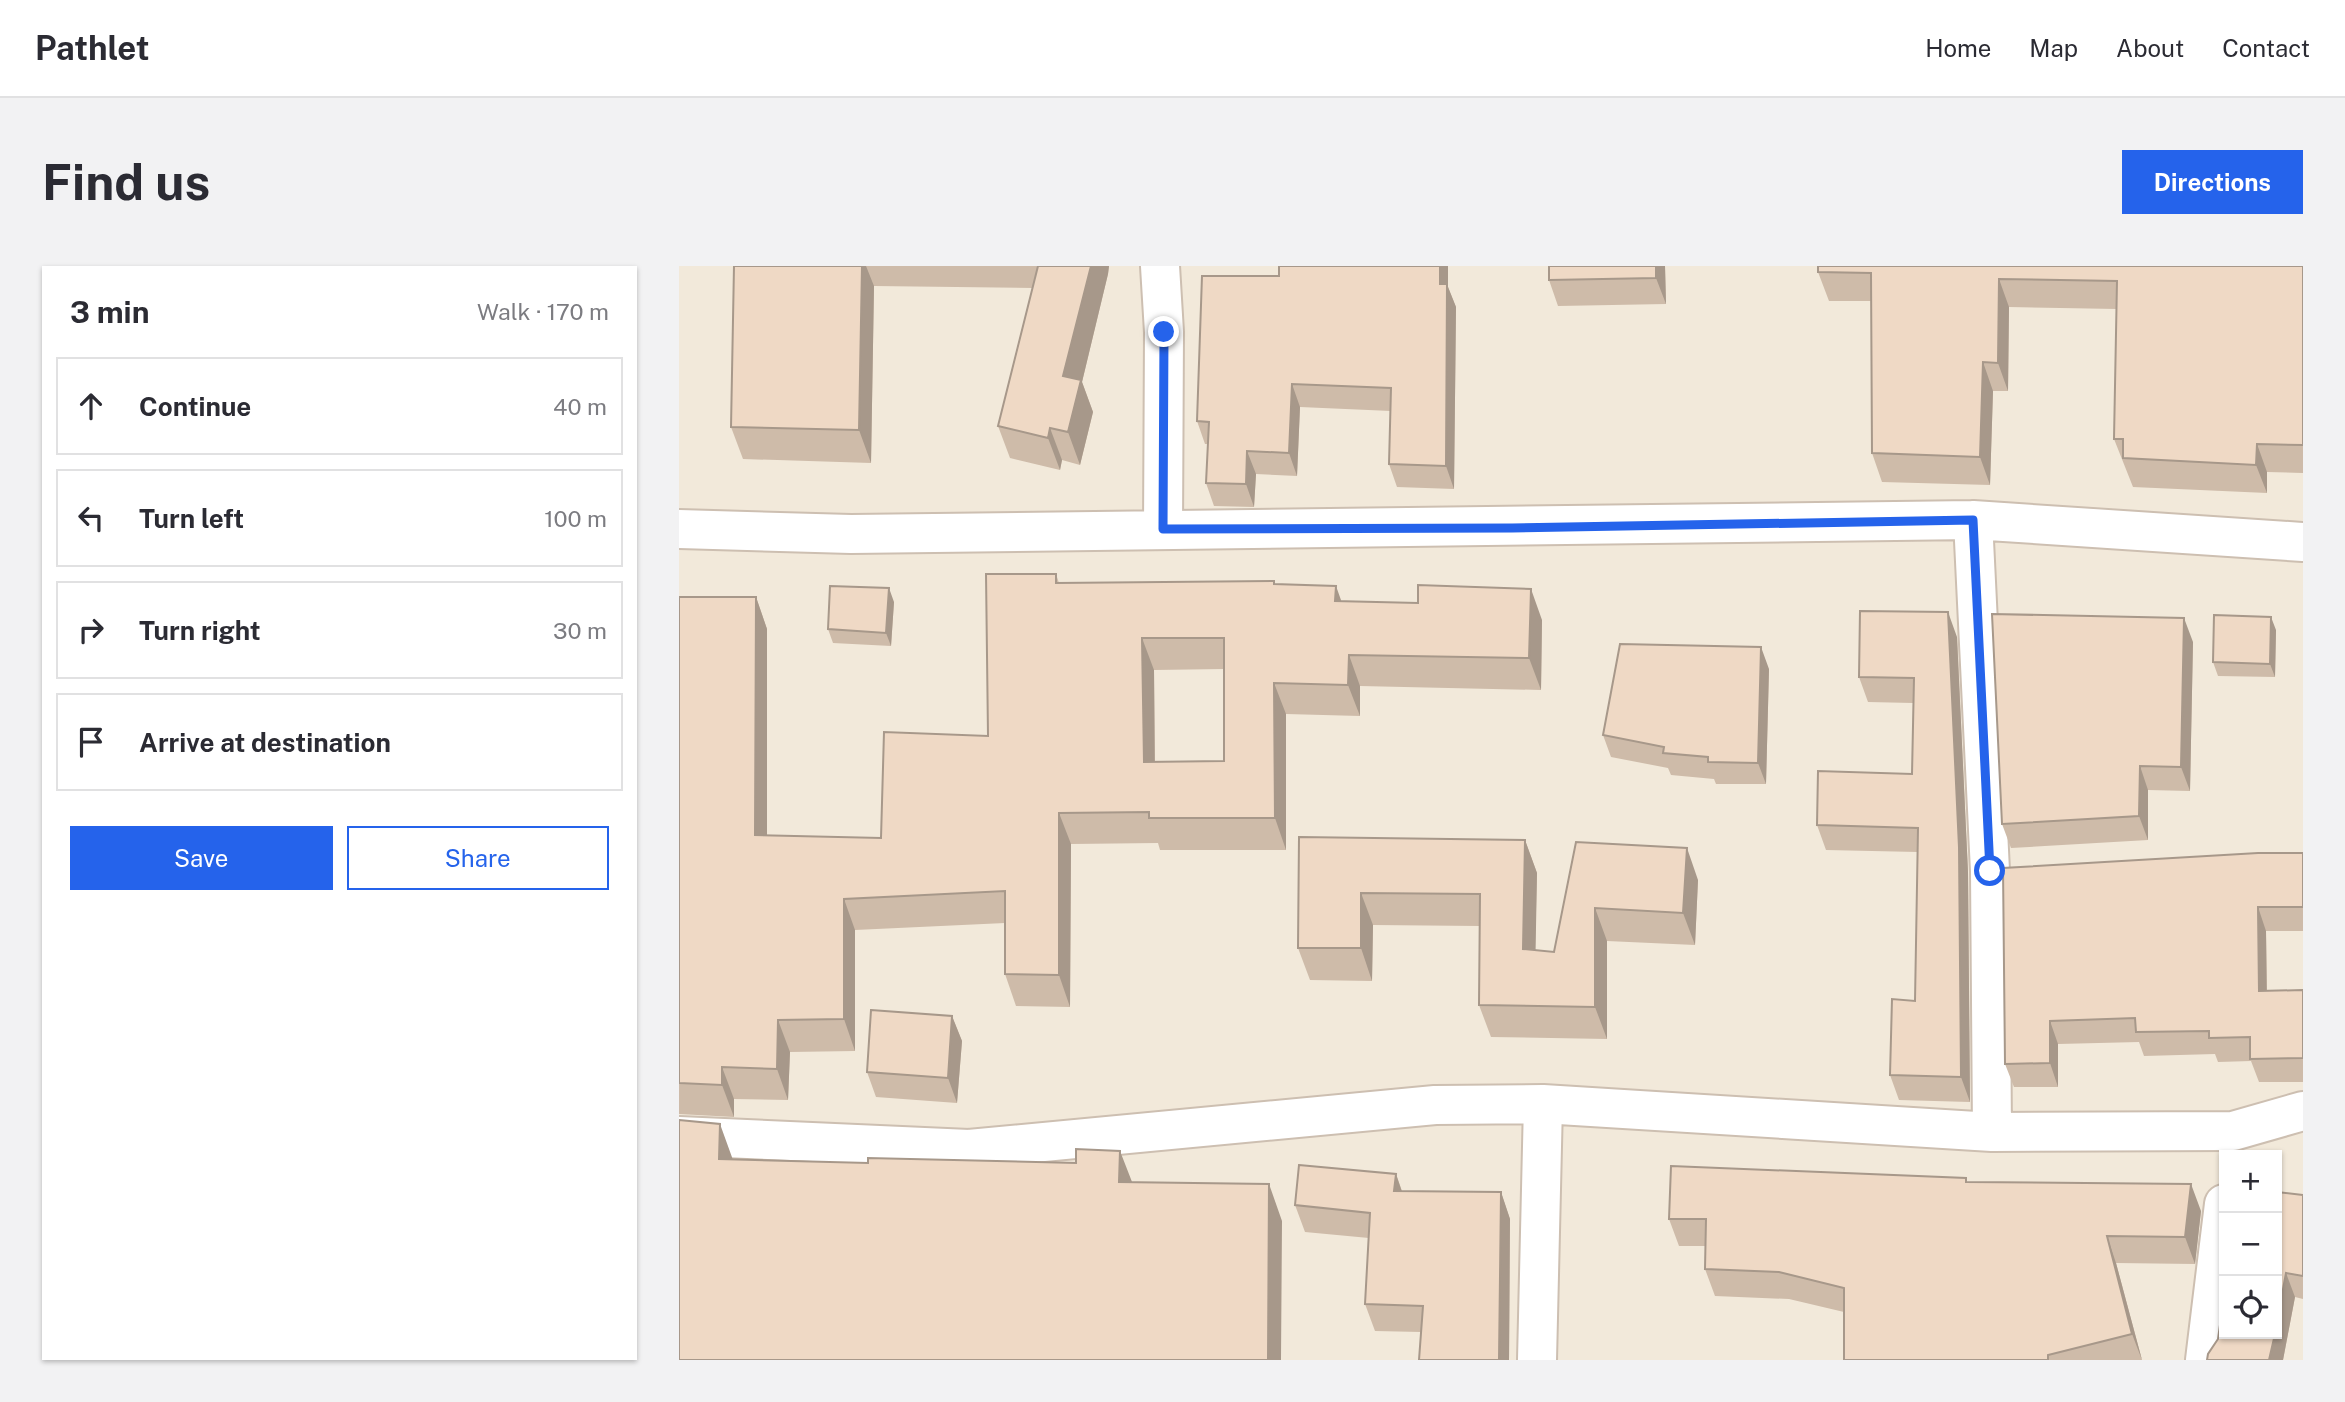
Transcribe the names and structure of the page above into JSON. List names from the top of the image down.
{
  "page": {
    "header": "Pathlet",
    "nav": [
      "Home",
      "Map",
      "About",
      "Contact"
    ],
    "buttons": [
      "Directions",
      ["Save", "Share"]
    ],
    "title": "Find us",
    "heading": ["3 min", "Walk · 170 m"],
    "list": [
      ["Continue", "40 m"],
      ["Turn left", "100 m"],
      ["Turn right", "30 m"],
      "Arrive at destination"
    ],
    "map_buttons": ["+", "−"]
  }
}
